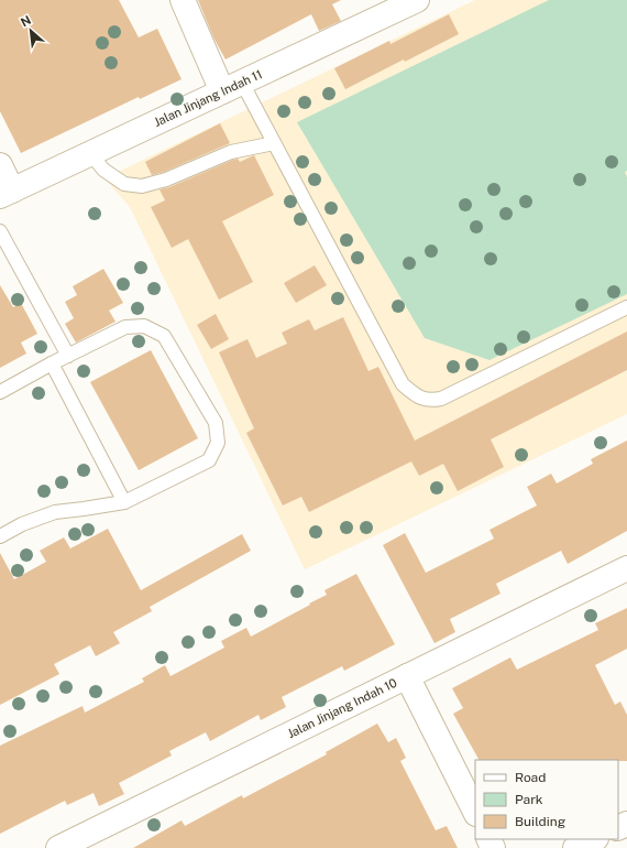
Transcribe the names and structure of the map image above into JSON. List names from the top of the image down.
{
  "streets": {
    "street": ["Jalan Jinjang Indah 11", "Jalan Jinjang Indah 10"]
  },
  "legend": ["Road", "Park", "Building"],
  "north": "top left"
}
